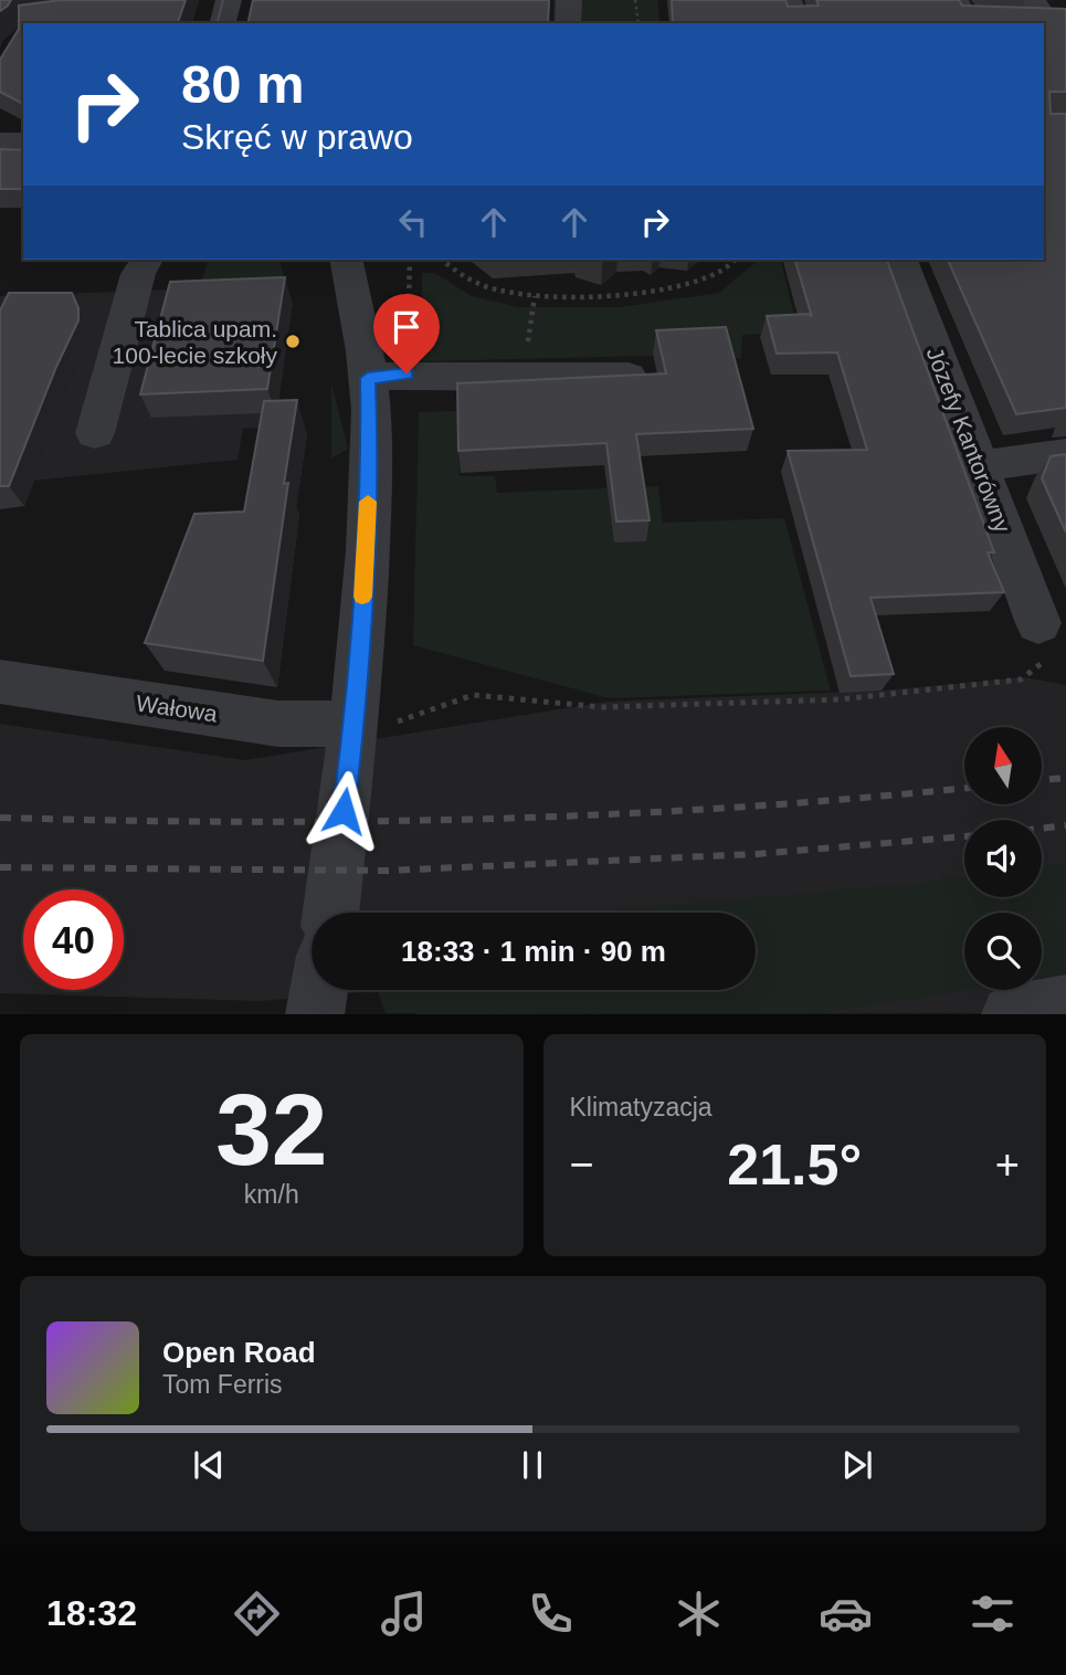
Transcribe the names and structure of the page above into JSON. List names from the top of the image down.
{
  "streets": {
    "street": ["Józefy Kantorówny", "Wałowa"]
  },
  "places": ["Tablica upam. 100-lecie szkoły"],
  "north": "top",
  "page": {
    "turn": ["80 m", "Skręć w prawo"],
    "limit": "40",
    "trip": "18:33 · 1 min · 90 m",
    "tile": [
      ["32", "km/h"],
      "Klimatyzacja"
    ],
    "heat": ["−", "21.5°", "+"],
    "song": ["Open Road", "Tom Ferris"],
    "tabs": "18:32"
  }
}
